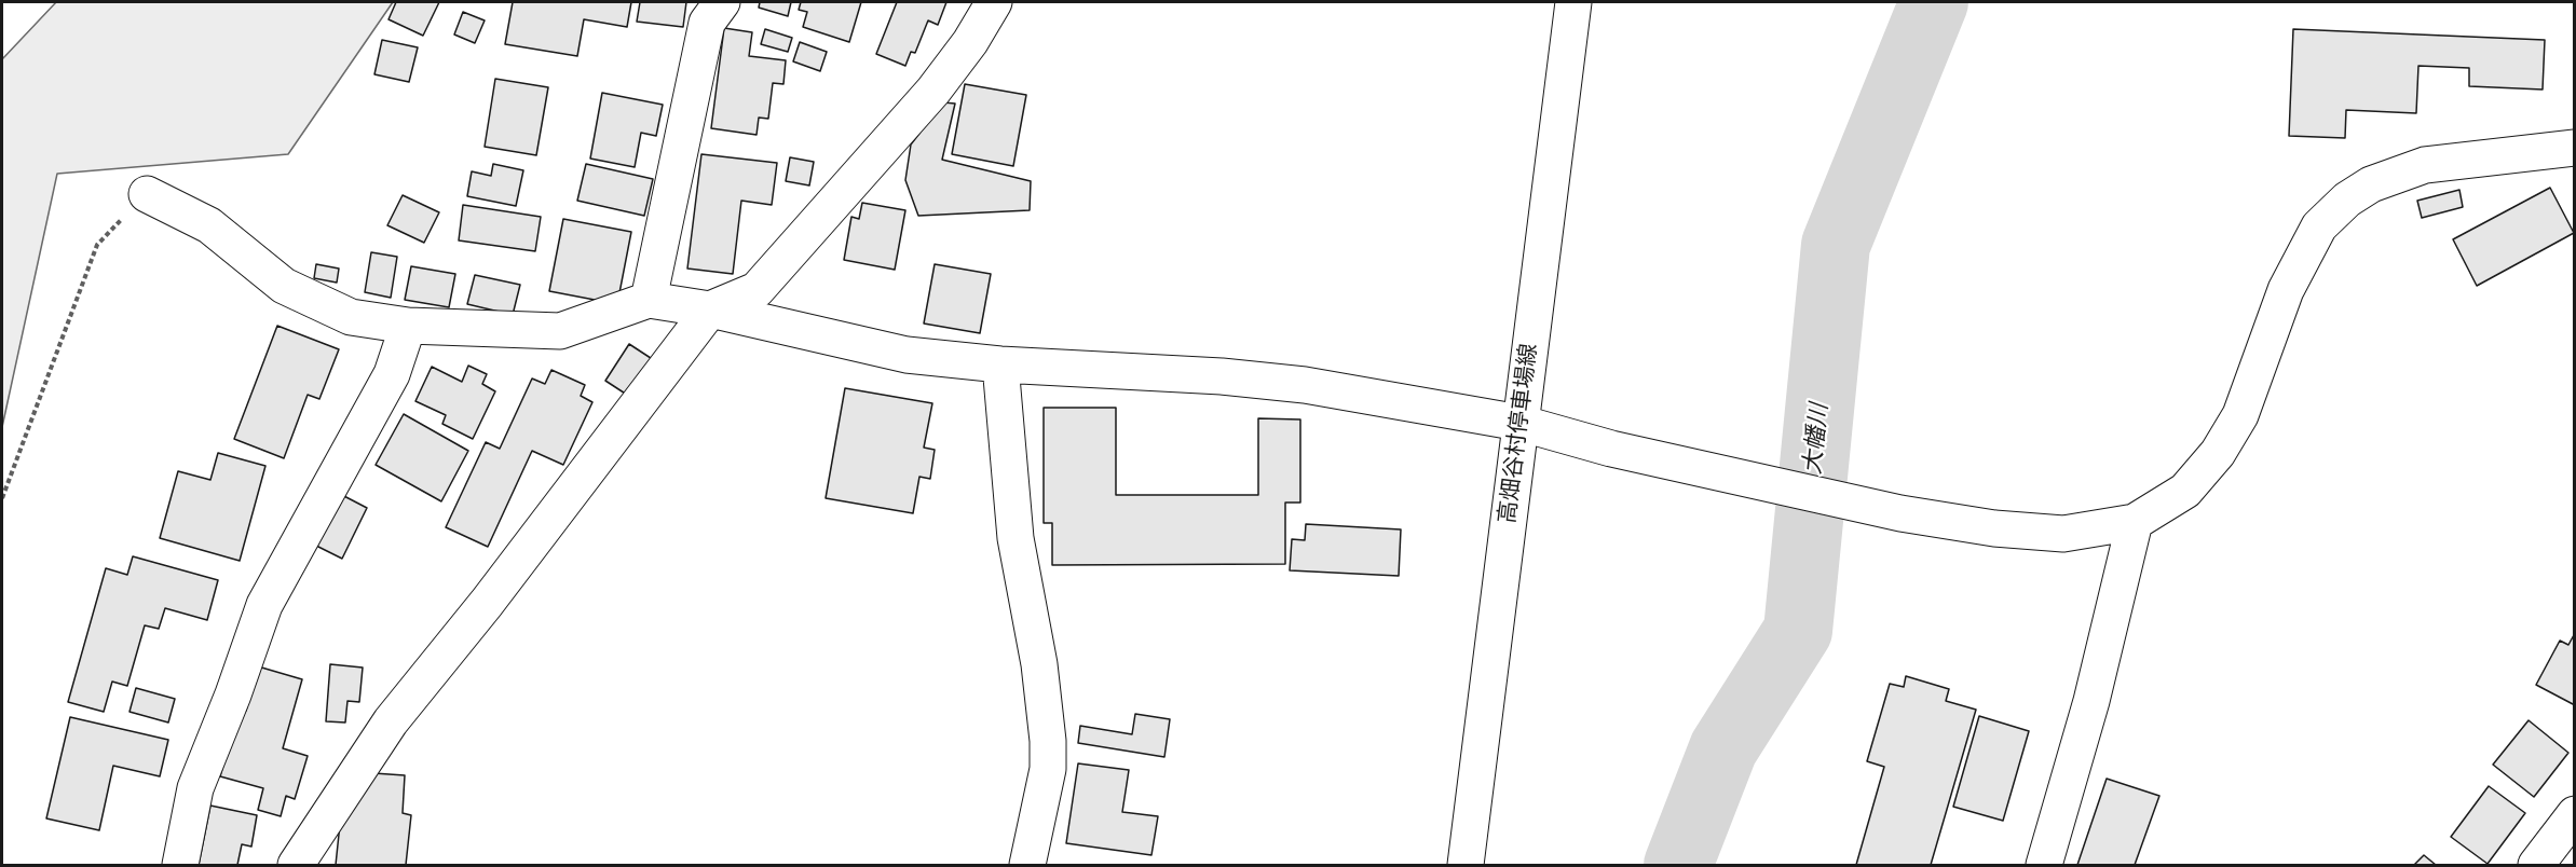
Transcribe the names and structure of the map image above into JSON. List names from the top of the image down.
{
  "streets": {
    "street": ["高畑谷村停車場線"]
  },
  "water": ["大幡川"]
}
